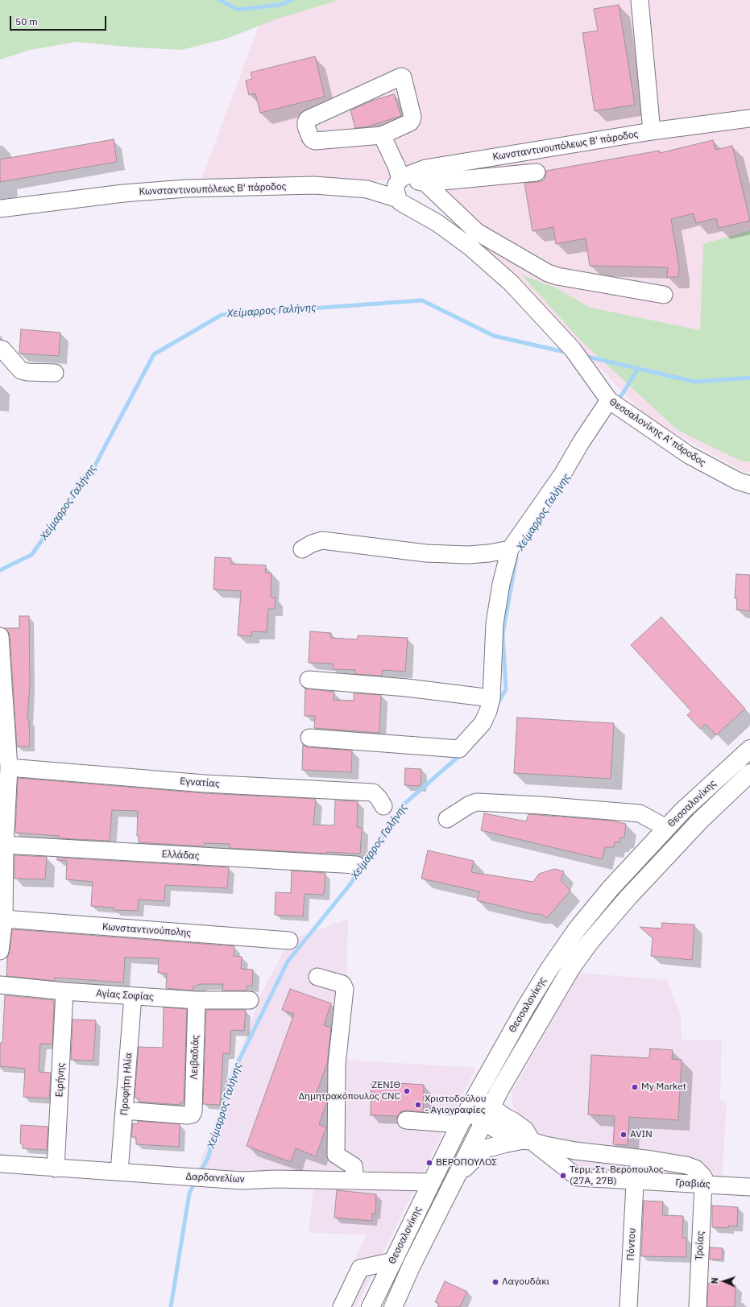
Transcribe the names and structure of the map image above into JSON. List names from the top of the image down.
{
  "streets": {
    "main road": ["Θεσσαλονίκης"],
    "street": [
      "Κωνσταντινουπόλεως Β' πάροδος",
      "Θεσσαλονίκης Α' πάροδος",
      "Εγνατίας",
      "Ελλάδας",
      "Κωνσταντινούπολης",
      "Αγίας Σοφίας",
      "Λειβαδιάς",
      "Ειρήνης",
      "Προφήτη Ηλία",
      "Δαρδανελίων",
      "Γραβιάς",
      "Πόντου",
      "Τροίας"
    ]
  },
  "crossings": [
    ["Κωνσταντινουπόλεως Β' πάροδος", "Θεσσαλονίκης Α' πάροδος"],
    ["Θεσσαλονίκης", "Δαρδανελίων"],
    ["Θεσσαλονίκης", "Γραβιάς"],
    ["Αγίας Σοφίας", "Λειβαδιάς"],
    ["Αγίας Σοφίας", "Ειρήνης"],
    ["Αγίας Σοφίας", "Προφήτη Ηλία"],
    ["Λειβαδιάς", "Προφήτη Ηλία"],
    ["Ειρήνης", "Δαρδανελίων"],
    ["Προφήτη Ηλία", "Δαρδανελίων"],
    ["Γραβιάς", "Πόντου"],
    ["Γραβιάς", "Τροίας"]
  ],
  "water": ["Χείμαρρος Γαλήνης"],
  "places": [
    "My Market",
    "ΖΕΝΙΘ Δημητρακόπουλος CNC",
    "Χριστοδούλου - Αγιογραφίες",
    "AVIN",
    "ΒΕΡΟΠΟΥΛΟΣ",
    "Τερμ. Στ. Βερόπουλος (27Α, 27Β)",
    "Λαγουδάκι"
  ],
  "scale_bar": "50 m",
  "north": "left"
}
